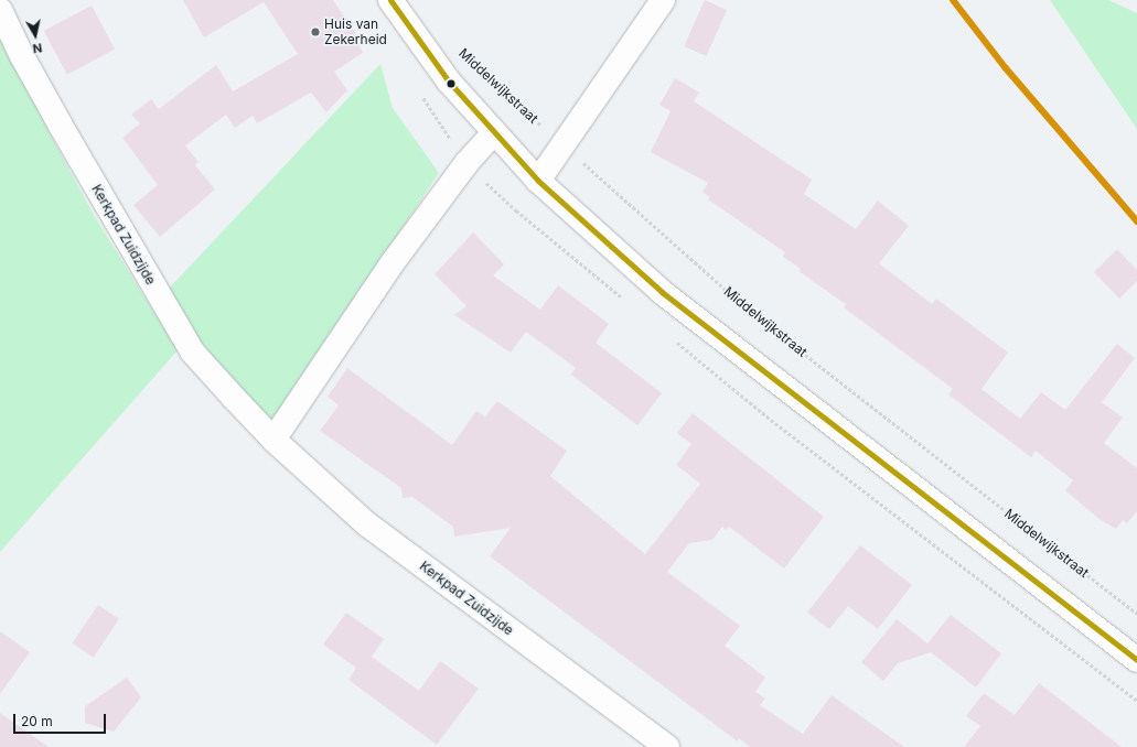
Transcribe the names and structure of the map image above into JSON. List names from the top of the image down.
{
  "streets": {
    "street": ["Kerkpad Zuidzijde"],
    "path": ["Middelwijkstraat"]
  },
  "places": ["Huis van Zekerheid"],
  "scale_bar": "20 m",
  "north": "bottom"
}
